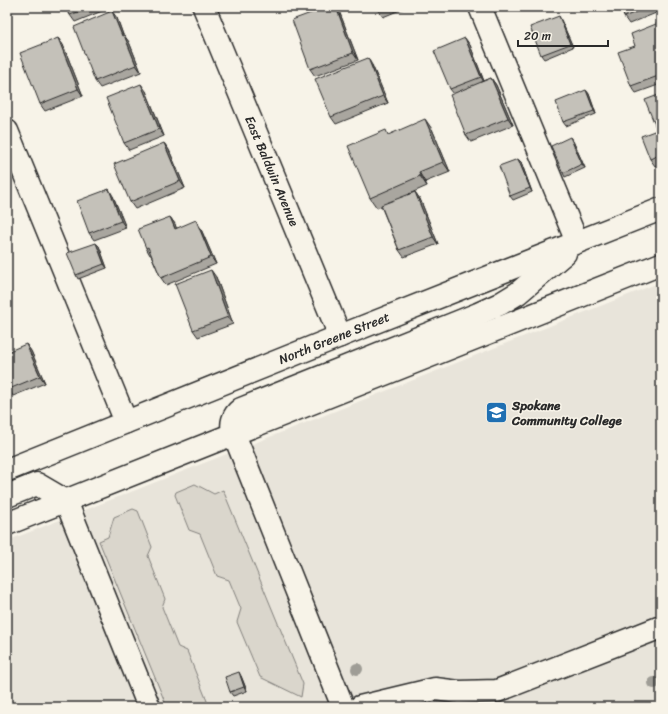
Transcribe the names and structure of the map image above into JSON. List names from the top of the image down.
{
  "streets": {
    "main road": ["East Baldwin Avenue", "North Greene Street"]
  },
  "crossings": [
    ["East Baldwin Avenue", "North Greene Street"]
  ],
  "places": {
    "school or university": ["Spokane Community College"]
  },
  "scale_bar": "20 m"
}
